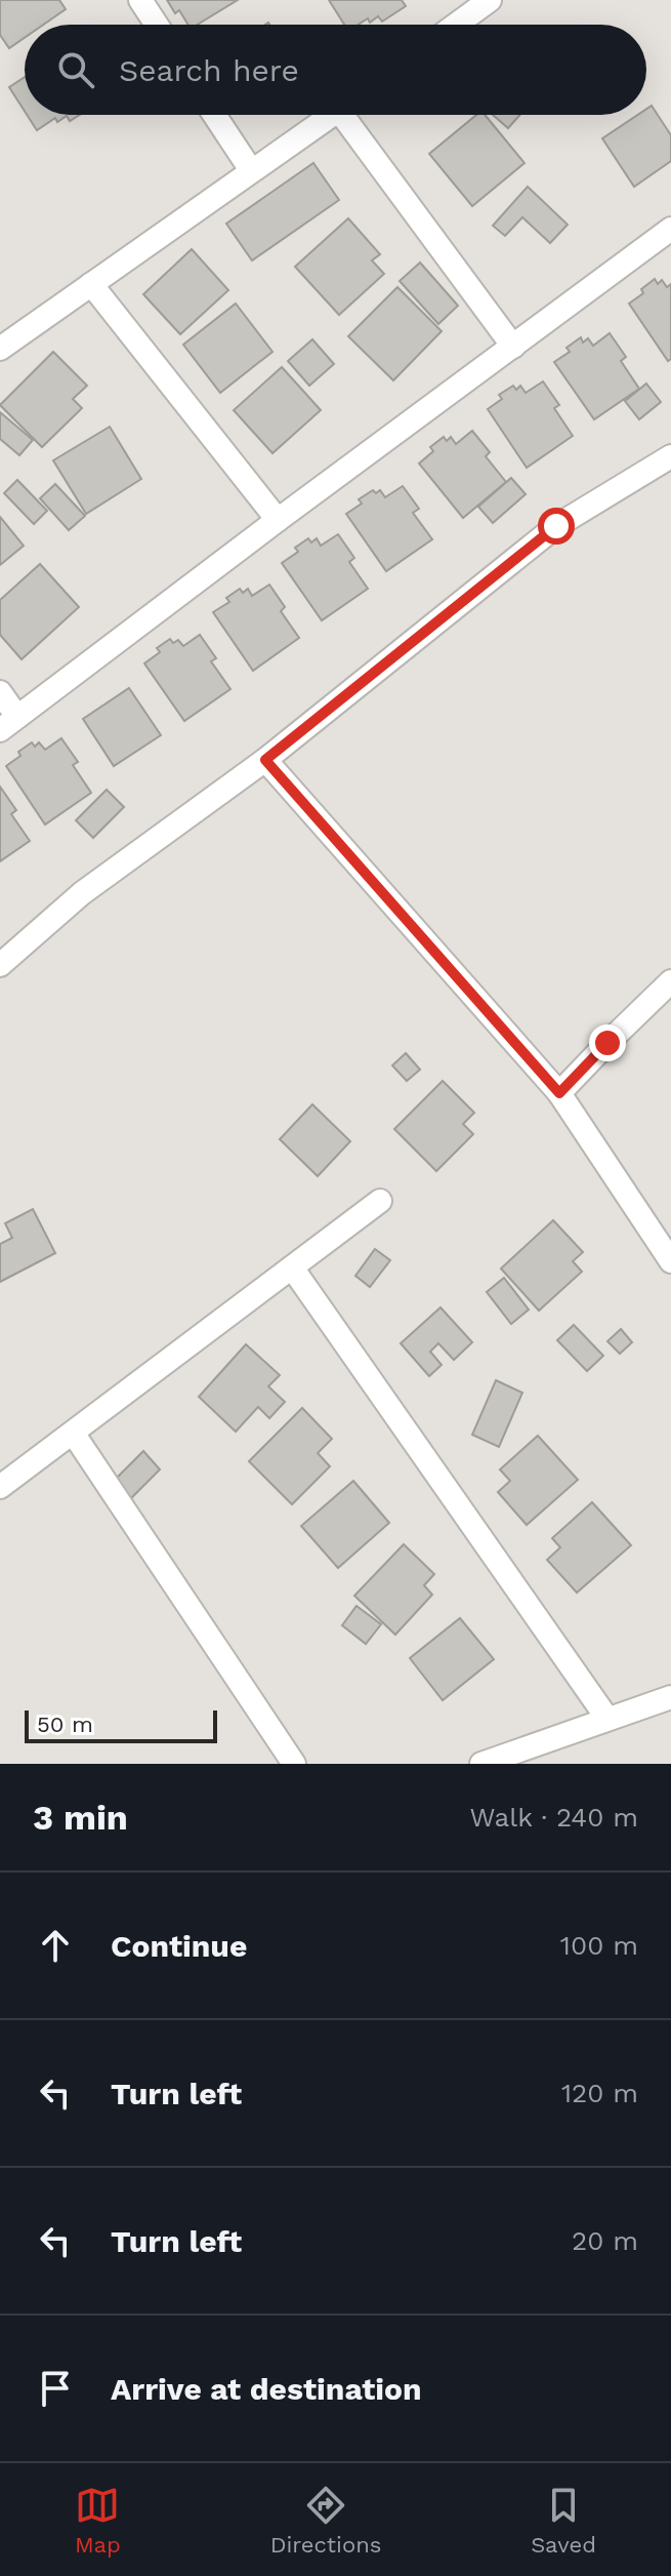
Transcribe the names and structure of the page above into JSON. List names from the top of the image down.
{
  "scale_bar": "50 m",
  "page": {
    "search": "Search here",
    "scale": "50 m",
    "heading": ["3 min", "Walk · 240 m"],
    "list": [
      ["Continue", "100 m"],
      ["Turn left", "120 m"],
      ["Turn left", "20 m"],
      "Arrive at destination"
    ],
    "nav": ["Map", "Directions", "Saved"]
  }
}
